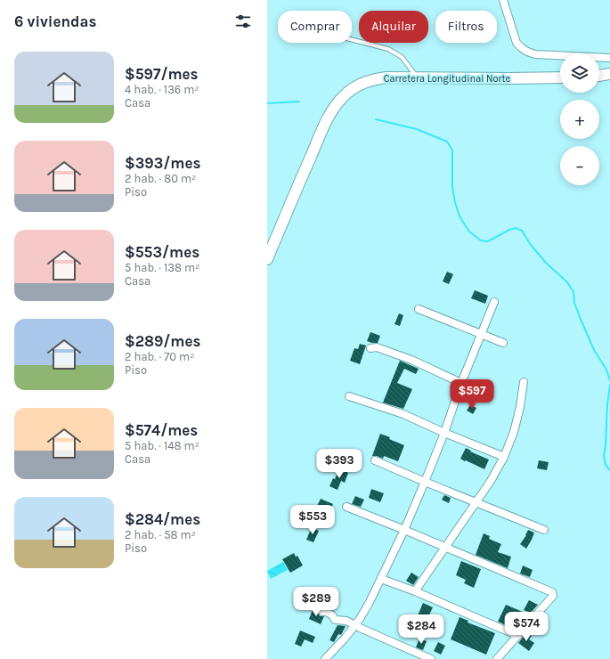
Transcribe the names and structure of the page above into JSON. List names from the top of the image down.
{
  "streets": {
    "main road": ["Carretera Longitudinal Norte"]
  },
  "page": {
    "heading": "6 viviendas",
    "chip": ["Comprar", "Alquilar", "Filtros"],
    "list": [
      {
        "name": "$597/mes",
        "note": "4 hab. · 136 m² · Casa"
      },
      {
        "name": "$393/mes",
        "note": "2 hab. · 80 m² · Piso"
      },
      {
        "name": "$553/mes",
        "note": "5 hab. · 138 m² · Casa"
      },
      {
        "name": "$289/mes",
        "note": "2 hab. · 70 m² · Piso"
      },
      {
        "name": "$574/mes",
        "note": "5 hab. · 148 m² · Casa"
      },
      {
        "name": "$284/mes",
        "note": "2 hab. · 58 m² · Piso"
      }
    ],
    "map_buttons": ["+", "−"],
    "price": [
      "$597",
      "$393",
      "$553",
      "$289",
      "$574",
      "$284"
    ]
  }
}
